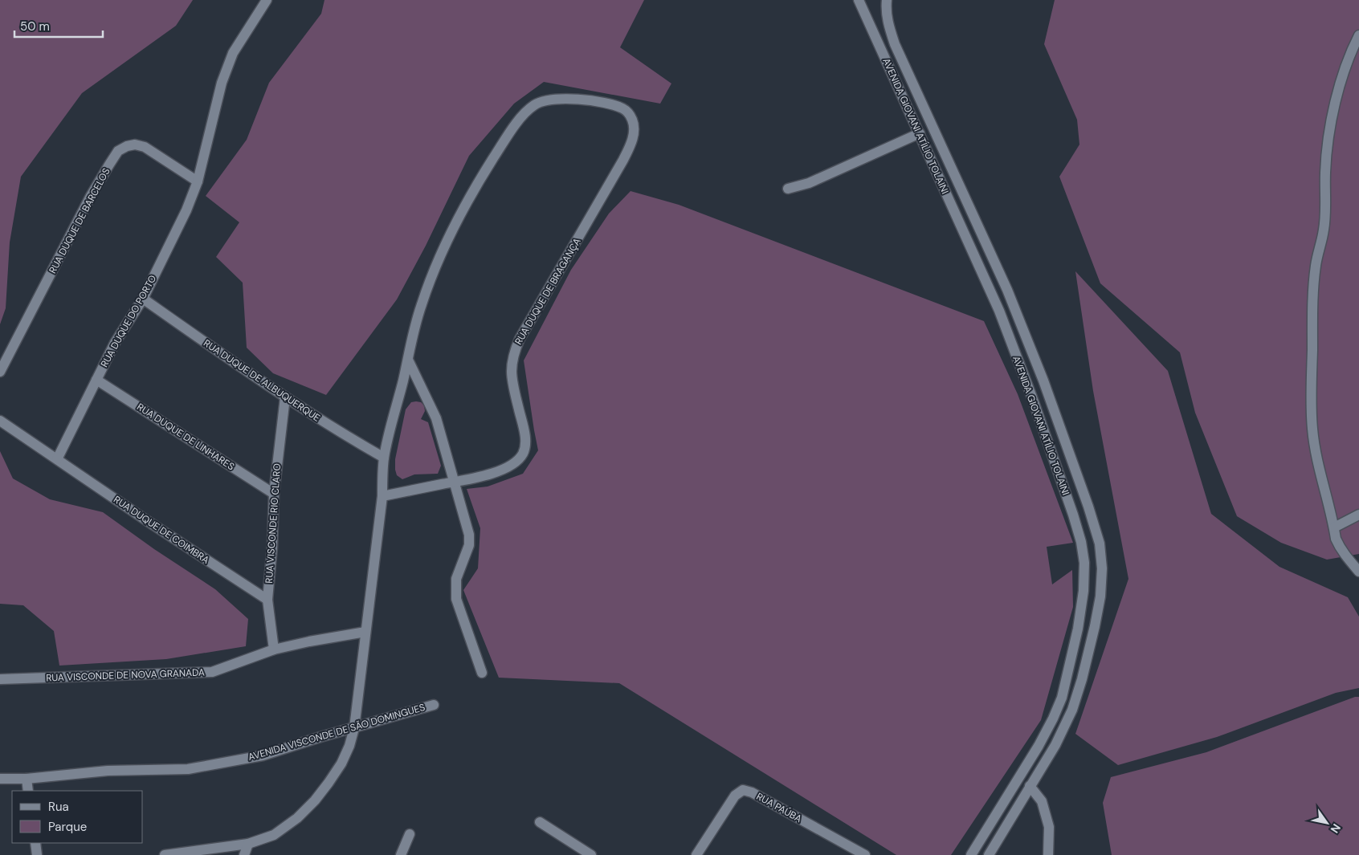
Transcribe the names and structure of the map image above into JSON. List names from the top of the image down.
{
  "streets": {
    "street": [
      "AVENIDA GIOVANI ATÍLIO TOLAINI",
      "RUA DUQUE DE BARCELOS",
      "RUA DUQUE DE BRAGANÇA",
      "RUA DUQUE DO PORTO",
      "RUA DUQUE DE ALBUQUERQUE",
      "RUA DUQUE DE LINHARES",
      "RUA VISCONDE RIO CLARO",
      "RUA DUQUE DE COIMBRA",
      "RUA VISCONDE DE NOVA GRANADA",
      "AVENIDA VISCONDE DE SÃO DOMINGUES",
      "RUA PAÚBA"
    ]
  },
  "crossings": [
    ["RUA DUQUE DE BARCELOS", "RUA DUQUE DO PORTO"],
    ["RUA DUQUE DO PORTO", "RUA DUQUE DE ALBUQUERQUE"],
    ["RUA DUQUE DO PORTO", "RUA DUQUE DE LINHARES"],
    ["RUA DUQUE DO PORTO", "RUA DUQUE DE COIMBRA"],
    ["RUA DUQUE DE ALBUQUERQUE", "RUA VISCONDE RIO CLARO"],
    ["RUA DUQUE DE LINHARES", "RUA VISCONDE RIO CLARO"],
    ["RUA VISCONDE RIO CLARO", "RUA DUQUE DE COIMBRA"],
    ["RUA VISCONDE RIO CLARO", "RUA VISCONDE DE NOVA GRANADA"]
  ],
  "legend": ["Rua", "Parque"],
  "scale_bar": "50 m",
  "north": "bottom right"
}
